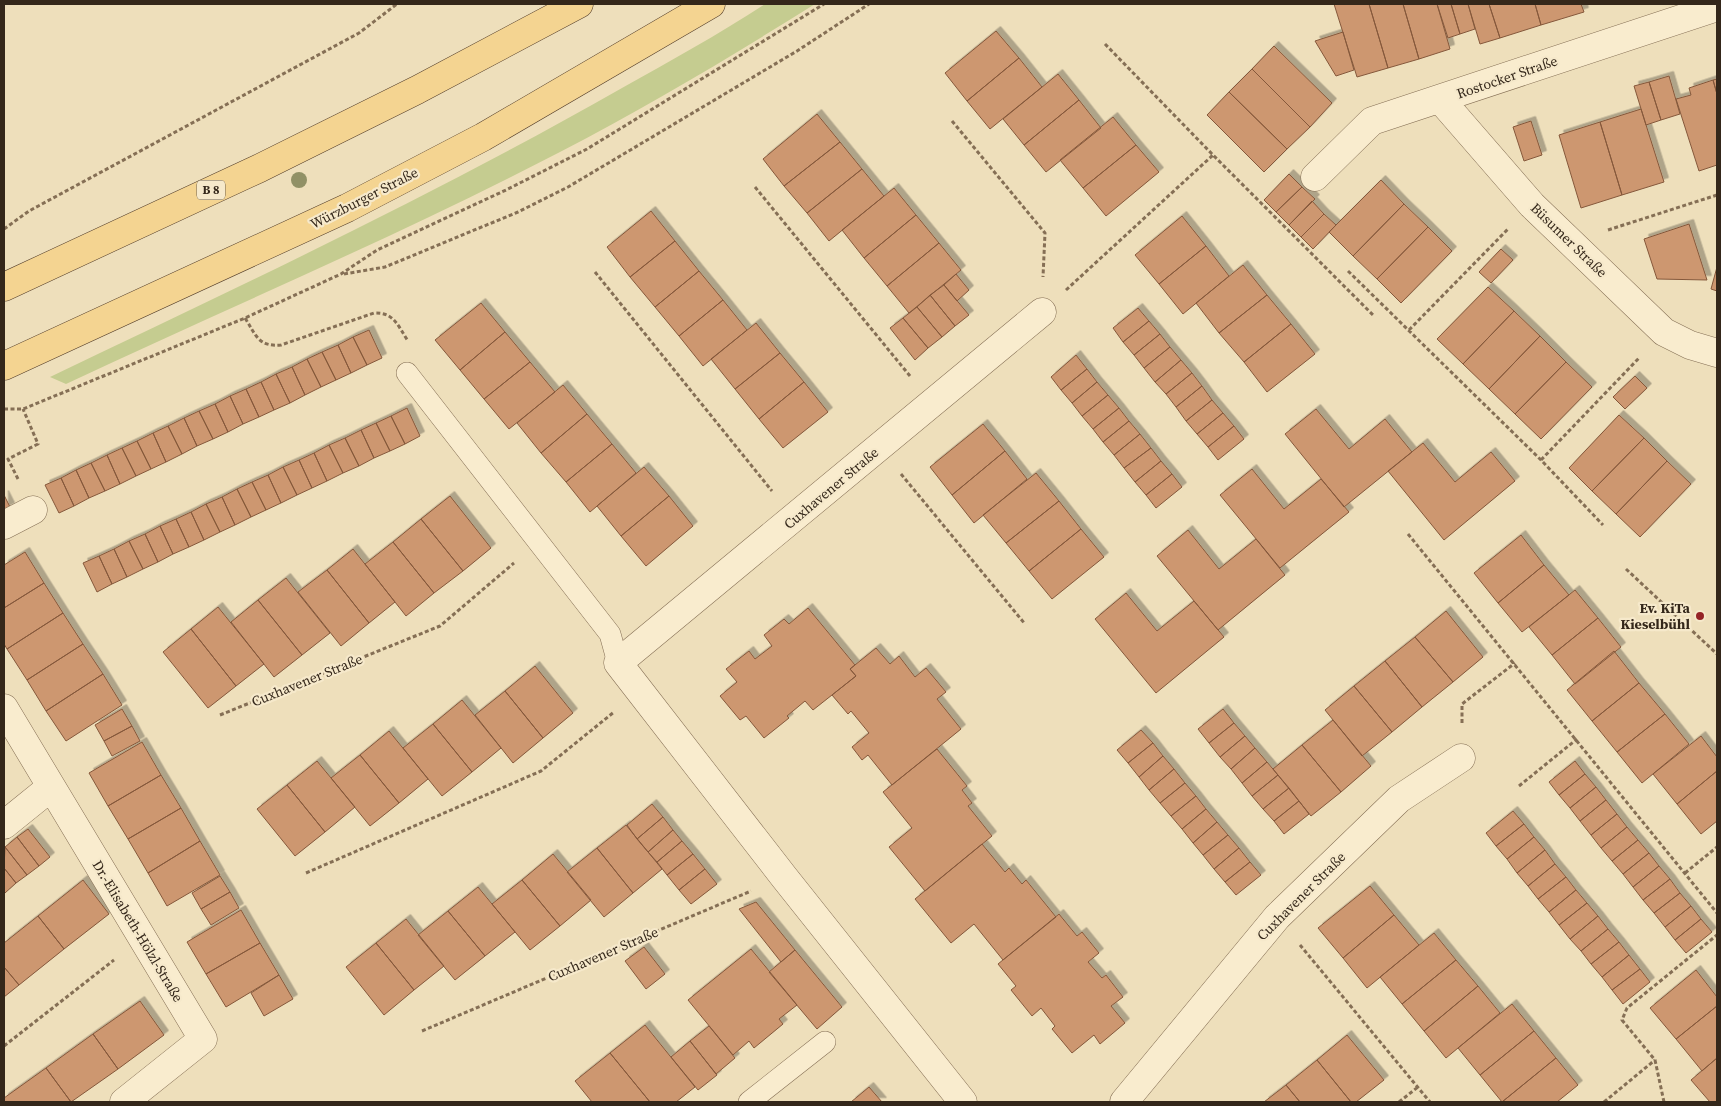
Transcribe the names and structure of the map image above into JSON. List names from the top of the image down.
{
  "streets": {
    "main road": ["B 8", "Würzburger Straße"],
    "street": [
      "Rostocker Straße",
      "Büsumer Straße",
      "Cuxhavener Straße",
      "Dr.-Elisabeth-Hölzl-Straße"
    ]
  },
  "crossings": [
    ["Rostocker Straße", "Büsumer Straße"]
  ],
  "places": ["Ev. KiTa Kieselbühl"]
}
